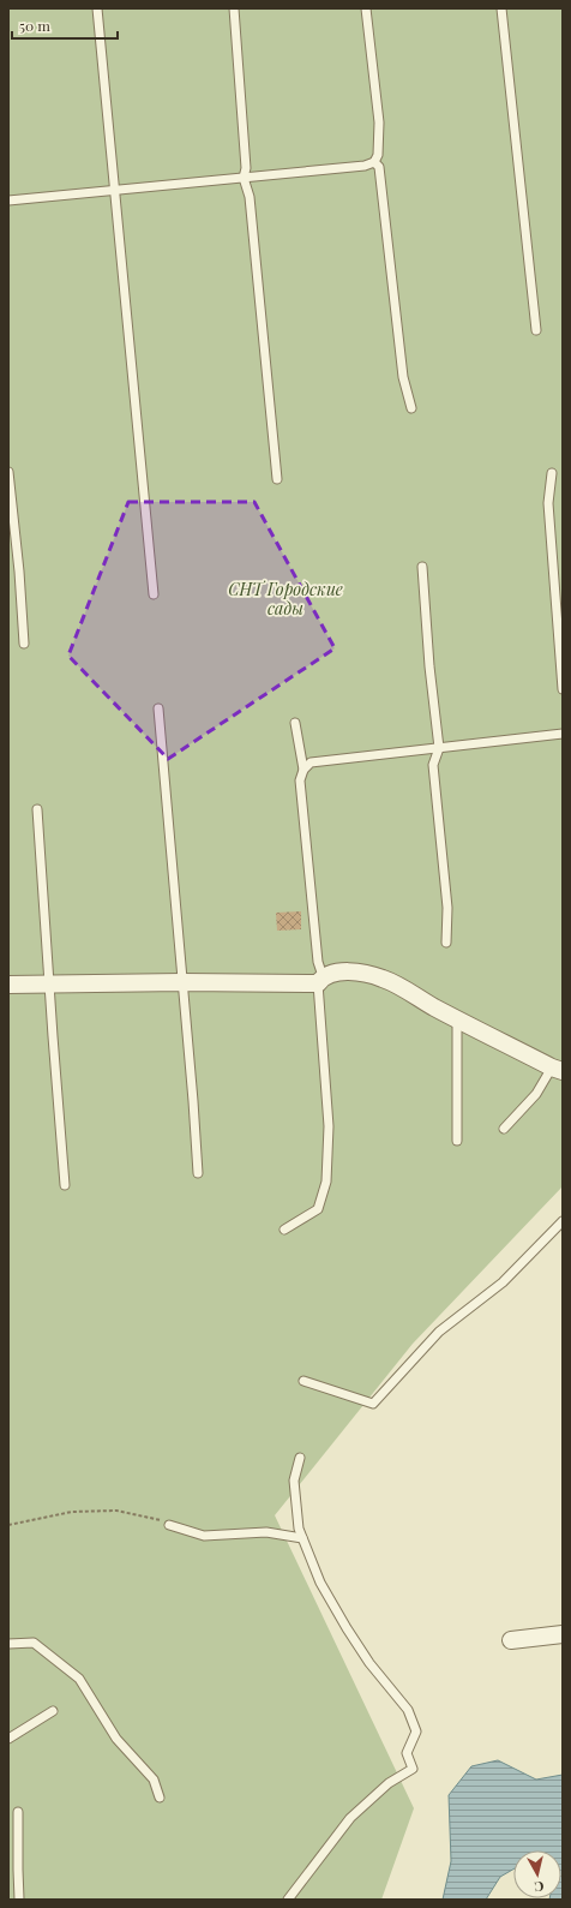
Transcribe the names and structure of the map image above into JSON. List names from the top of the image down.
{
  "parks": ["СНТ Городские сады"],
  "scale_bar": "50 m",
  "north": "bottom"
}
